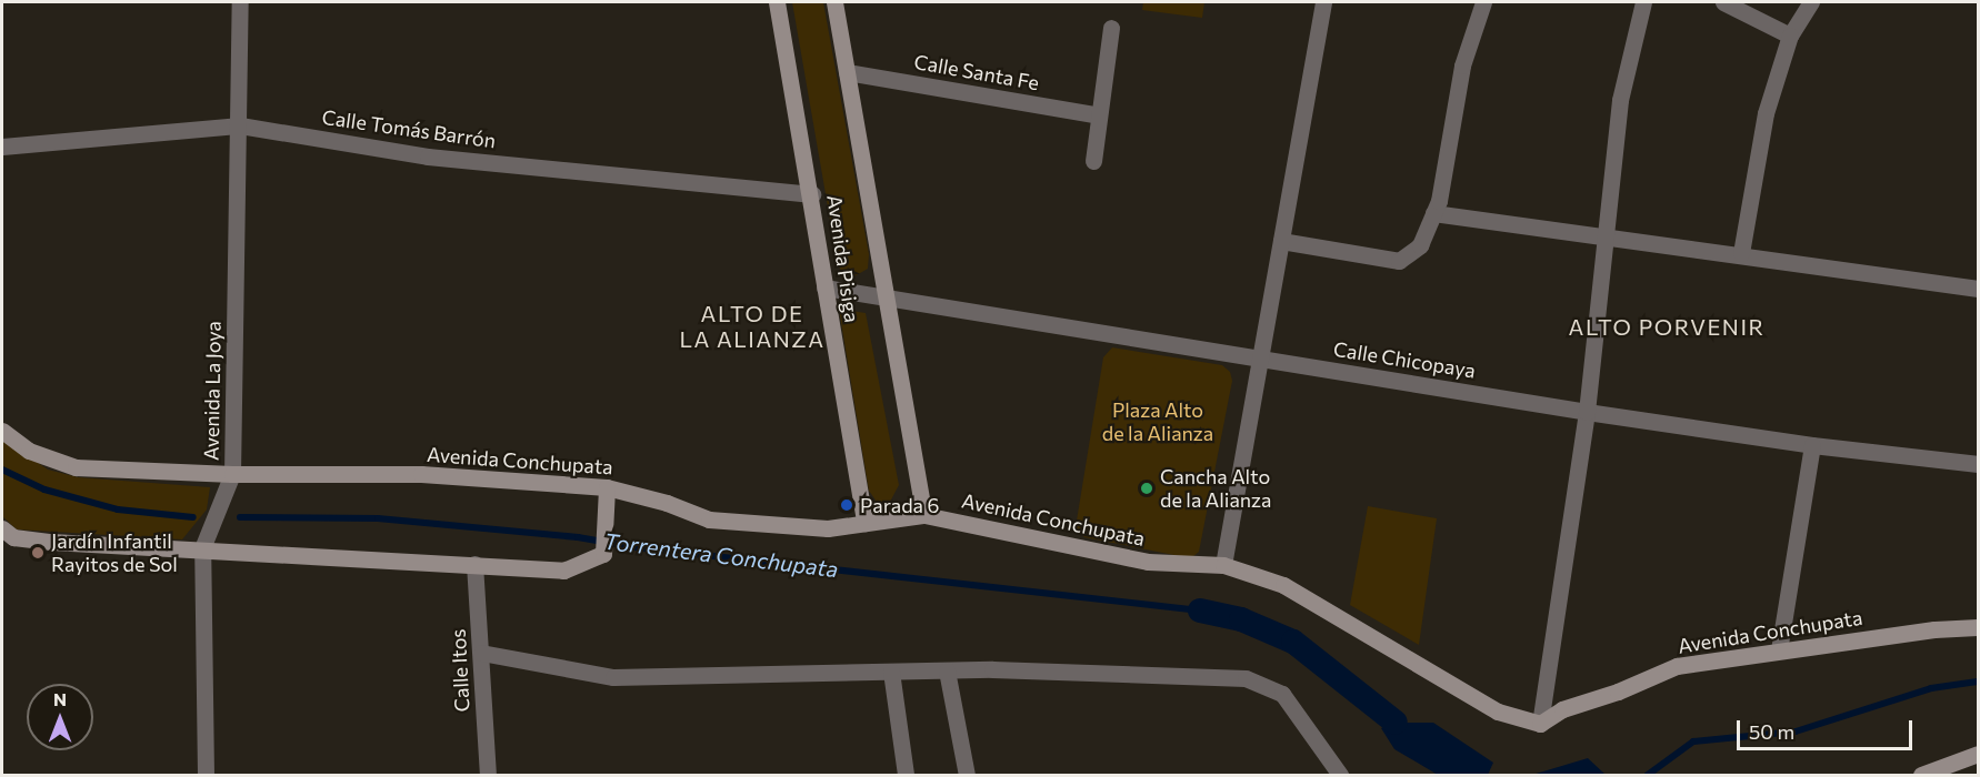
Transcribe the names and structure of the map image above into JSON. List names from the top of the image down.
{
  "streets": {
    "street": [
      "Calle Santa Fe",
      "Calle Tomás Barrón",
      "Avenida Pisiga",
      "Calle Chicopaya",
      "Avenida La Joya",
      "Avenida Conchupata",
      "Calle Itos"
    ]
  },
  "crossings": [
    ["Calle Santa Fe", "Avenida Pisiga"],
    ["Calle Tomás Barrón", "Avenida Pisiga"],
    ["Calle Tomás Barrón", "Avenida La Joya"],
    ["Avenida Pisiga", "Calle Chicopaya"],
    ["Avenida Pisiga", "Avenida Conchupata"],
    ["Avenida La Joya", "Avenida Conchupata"]
  ],
  "districts": ["ALTO DE LA ALIANZA", "ALTO PORVENIR"],
  "water": ["Torrentera Conchupata"],
  "parks": ["Plaza Alto de la Alianza"],
  "places": ["Cancha Alto de la Alianza", "Parada 6", "Jardín Infantil Rayitos de Sol"],
  "scale_bar": "50 m",
  "north": "top"
}
